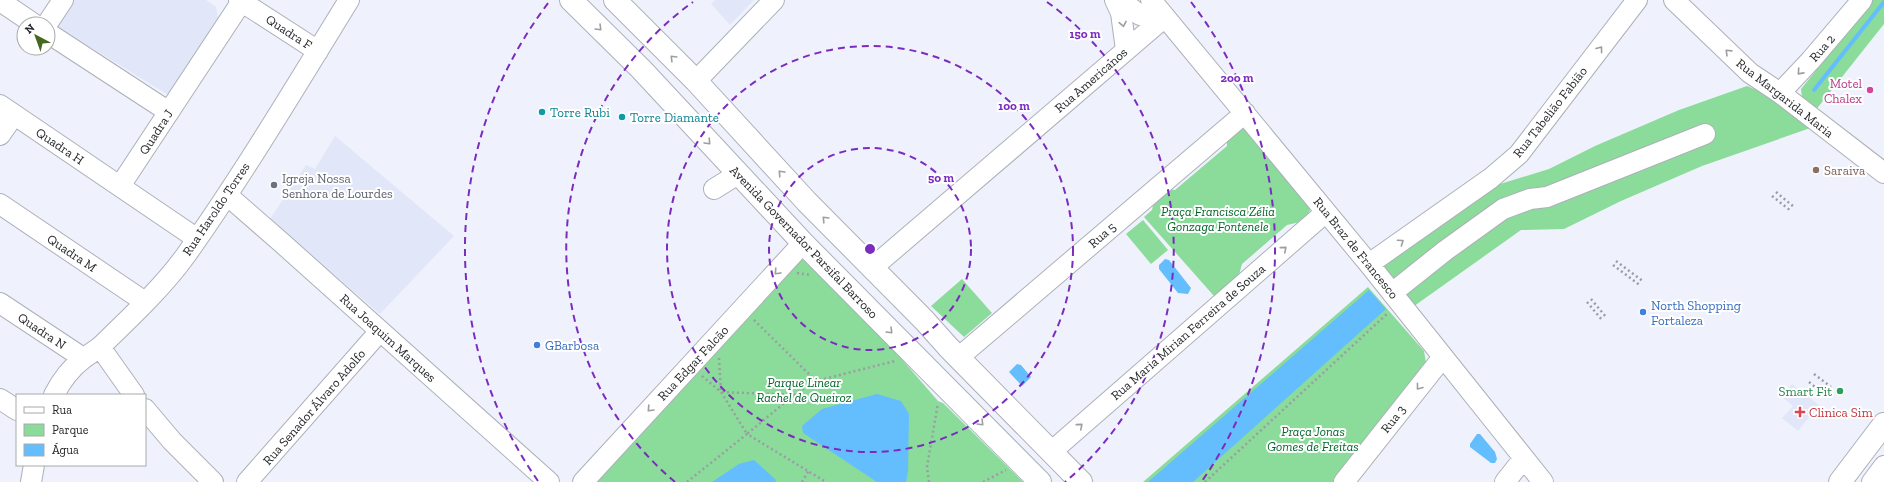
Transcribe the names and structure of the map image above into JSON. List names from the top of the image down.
{
  "streets": {
    "main road": ["Avenida Governador Parsifal Barroso"],
    "street": [
      "Quadra F",
      "Rua 2",
      "Rua Americanos",
      "Rua Margarida Maria",
      "Rua Tabelião Fabião",
      "Quadra J",
      "Quadra H",
      "Rua Haroldo Torres",
      "Rua 5",
      "Rua Braz de Francesco",
      "Quadra M",
      "Quadra N",
      "Rua Maria Mirian Ferreira de Souza",
      "Rua Joaquim Marques",
      "Rua Edgar Falcão",
      "Rua Senador Álvaro Adolfo",
      "Rua 3"
    ]
  },
  "crossings": [
    ["Quadra F", "Quadra J"],
    ["Quadra F", "Rua Haroldo Torres"],
    ["Rua 2", "Rua Margarida Maria"],
    ["Rua Americanos", "Rua Braz de Francesco"],
    ["Rua Tabelião Fabião", "Rua Braz de Francesco"],
    ["Quadra J", "Quadra H"],
    ["Rua Haroldo Torres", "Quadra M"],
    ["Rua Haroldo Torres", "Quadra N"],
    ["Rua Haroldo Torres", "Rua Joaquim Marques"],
    ["Rua 5", "Rua Braz de Francesco"],
    ["Avenida Governador Parsifal Barroso", "Rua Edgar Falcão"],
    ["Rua Braz de Francesco", "Rua Maria Mirian Ferreira de Souza"],
    ["Rua Braz de Francesco", "Rua 3"],
    ["Rua Joaquim Marques", "Rua Senador Álvaro Adolfo"]
  ],
  "one_way": [
    "Rua 2",
    "Rua Margarida Maria",
    "Rua Maria Mirian Ferreira de Souza",
    "Rua Edgar Falcão",
    "Rua 3"
  ],
  "parks": ["Praça Francisca Zélia Gonzaga Fontenele", "Parque Linear Rachel de Queiroz", "Praça Jonas Gomes de Freitas"],
  "places": {
    "other": [
      "Motel Chalex",
      "Torre Rubi",
      "Torre Diamante",
      "Saraiva",
      "Igreja Nossa Senhora de Lourdes",
      "North Shopping Fortaleza",
      "GBarbosa",
      "Smart Fit"
    ],
    "health": ["Clinica Sim"]
  },
  "legend": ["Rua", "Parque", "Água"],
  "north": "top left",
  "rings": [
    "150 m",
    "200 m",
    "100 m",
    "50 m"
  ]
}
